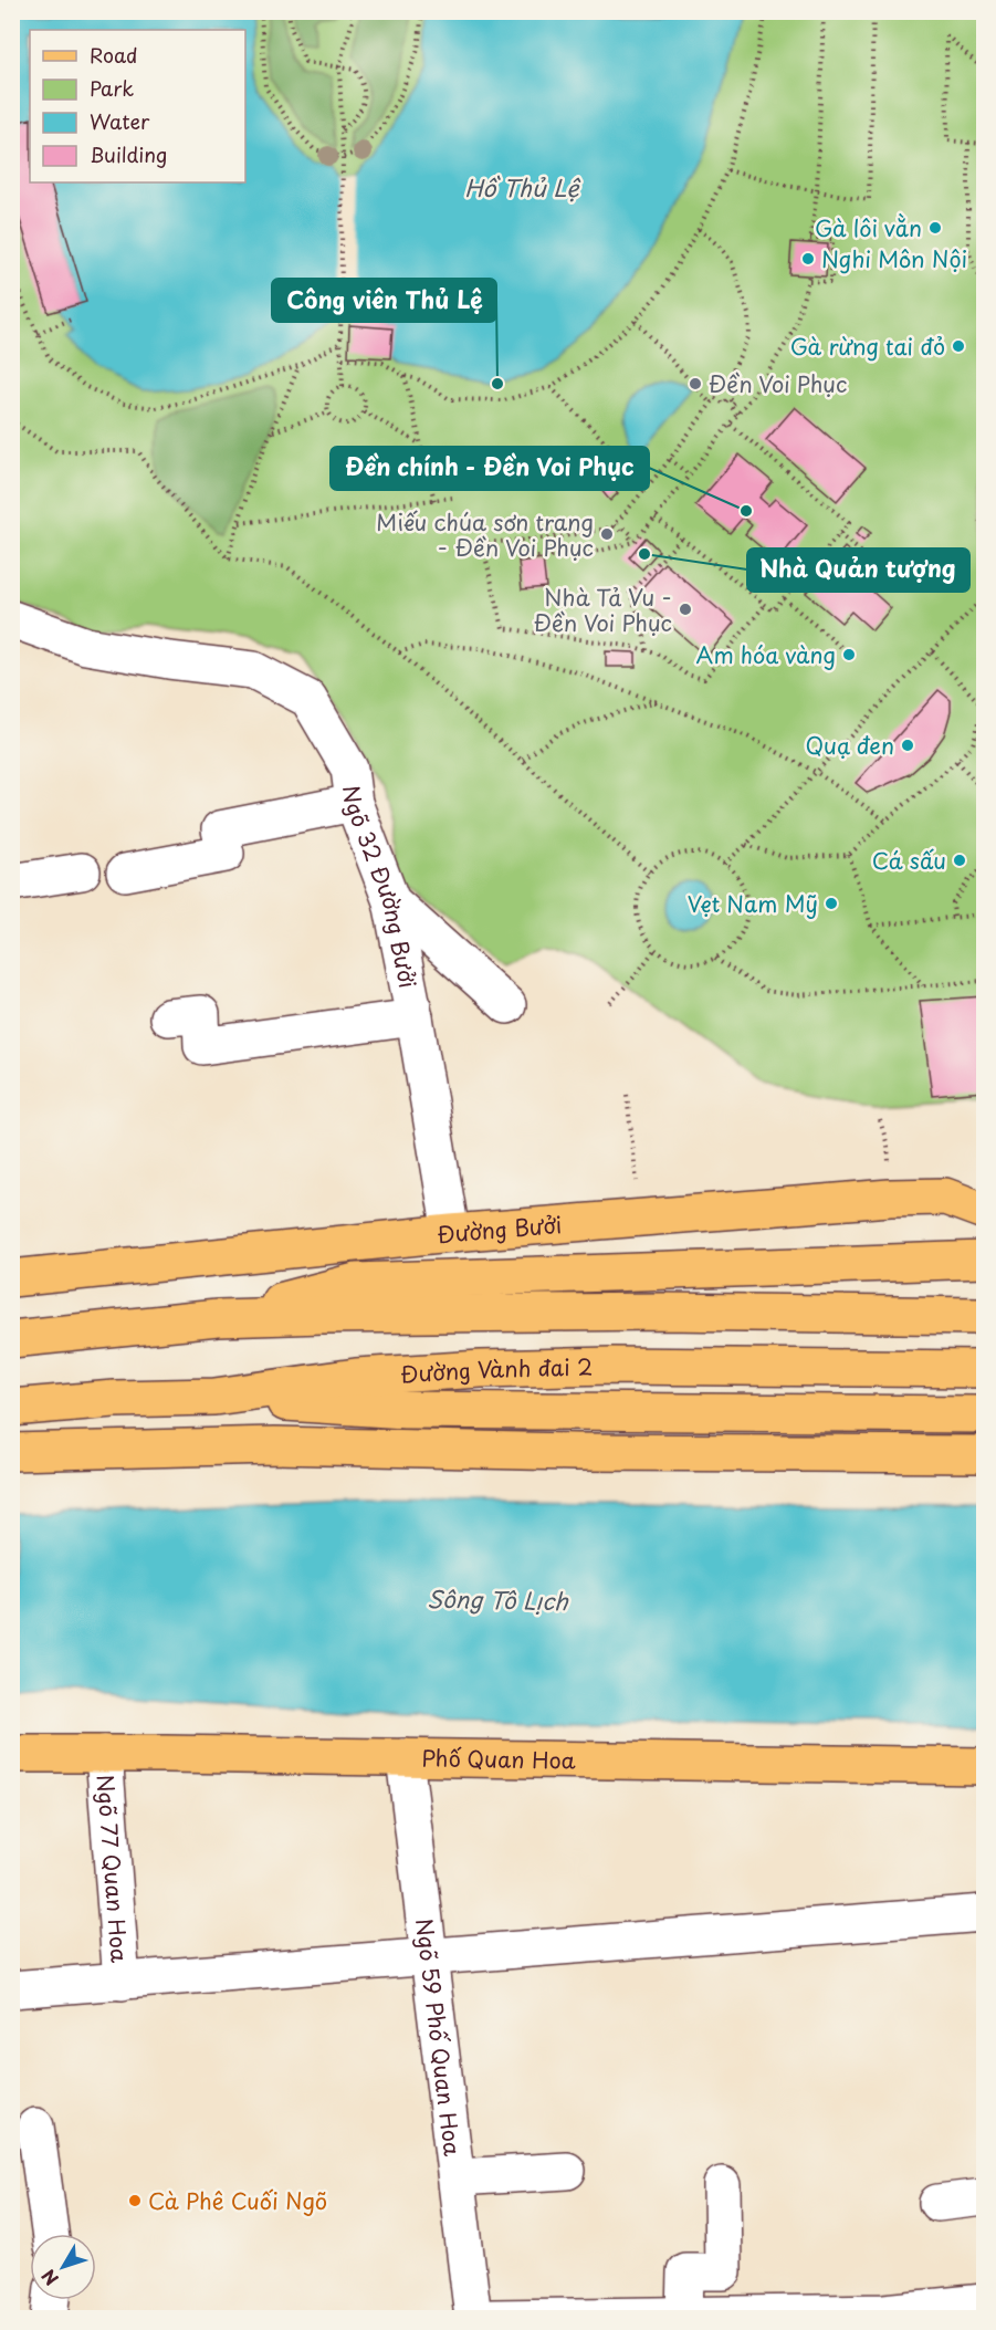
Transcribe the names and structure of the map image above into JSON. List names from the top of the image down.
{
  "streets": {
    "main road": ["Đường Bưởi", "Đường Vành đai 2", "Phố Quan Hoa"],
    "street": ["Ngõ 32 Đường Bưởi", "Ngõ 77 Quan Hoa", "Ngõ 59 Phố Quan Hoa"]
  },
  "crossings": [
    ["Ngõ 32 Đường Bưởi", "Đường Bưởi"],
    ["Phố Quan Hoa", "Ngõ 77 Quan Hoa"],
    ["Phố Quan Hoa", "Ngõ 59 Phố Quan Hoa"]
  ],
  "water": ["Hồ Thủ Lệ", "Sông Tô Lịch"],
  "places": [
    "Gà lôi vằn",
    "Nghi Môn Nội",
    "Gà rừng tai đỏ",
    "Công viên Thủ Lệ",
    "Đền Voi Phục",
    "Đền chính - Đền Voi Phục",
    "Miếu chúa sơn trang - Đền Voi Phục",
    "Nhà Quản tượng",
    "Nhà Tả Vu - Đền Voi Phục",
    "Am hóa vàng",
    "Quạ đen",
    "Cá sấu",
    "Vẹt Nam Mỹ",
    "Cà Phê Cuối Ngõ"
  ],
  "legend": [
    "Road",
    "Park",
    "Water",
    "Building"
  ],
  "north": "bottom left"
}
